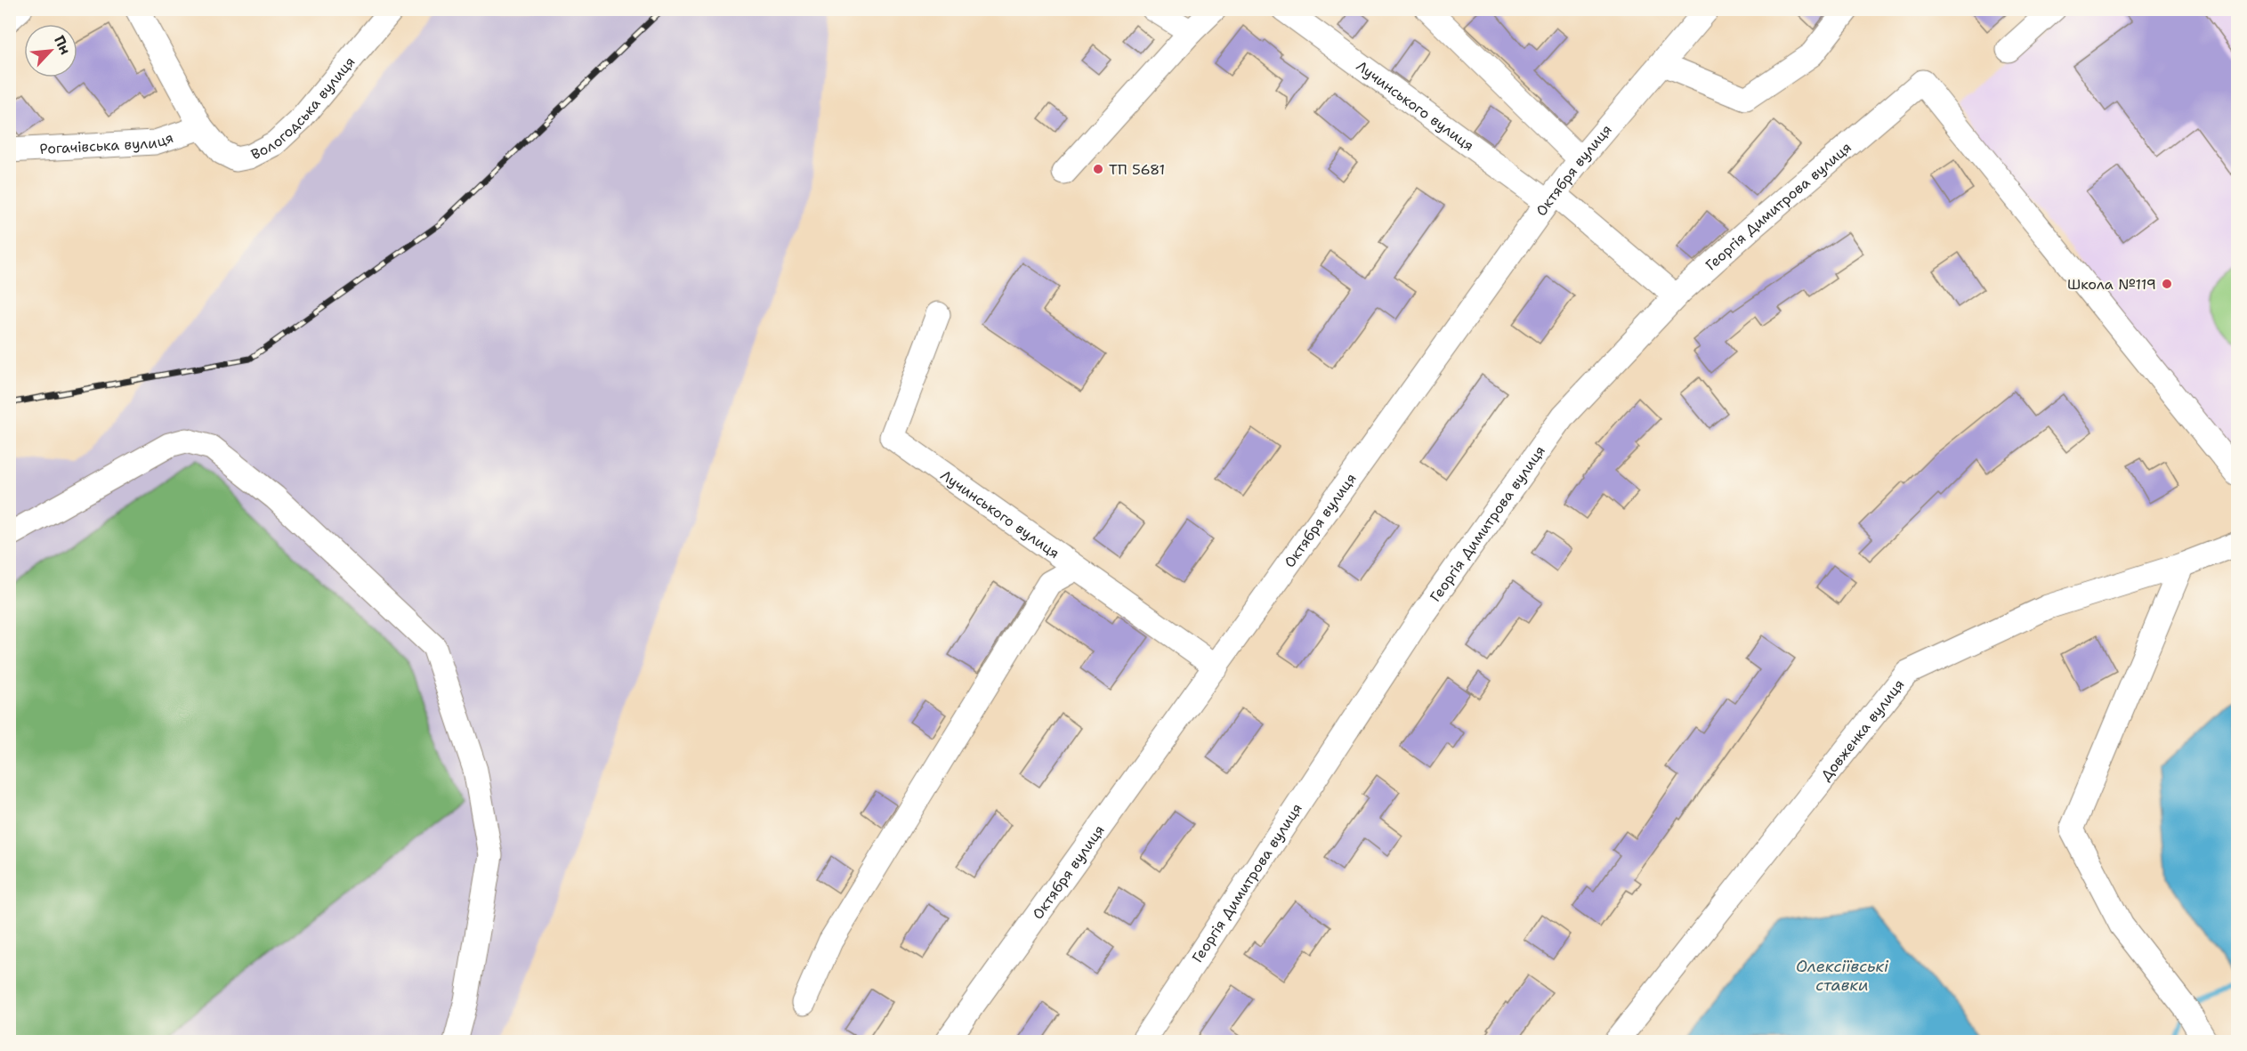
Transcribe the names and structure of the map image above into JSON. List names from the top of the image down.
{
  "streets": {
    "street": [
      "Вологодська вулиця",
      "Лучинського вулиця",
      "Рогачівська вулиця",
      "Октября вулиця",
      "Георгія Димитрова вулиця",
      "Довженка вулиця"
    ]
  },
  "crossings": [
    ["Вологодська вулиця", "Рогачівська вулиця"],
    ["Лучинського вулиця", "Октября вулиця"],
    ["Лучинського вулиця", "Георгія Димитрова вулиця"]
  ],
  "water": ["Олексіївські ставки"],
  "places": ["ТП 5681", "Школа №119"],
  "north": "top right"
}
